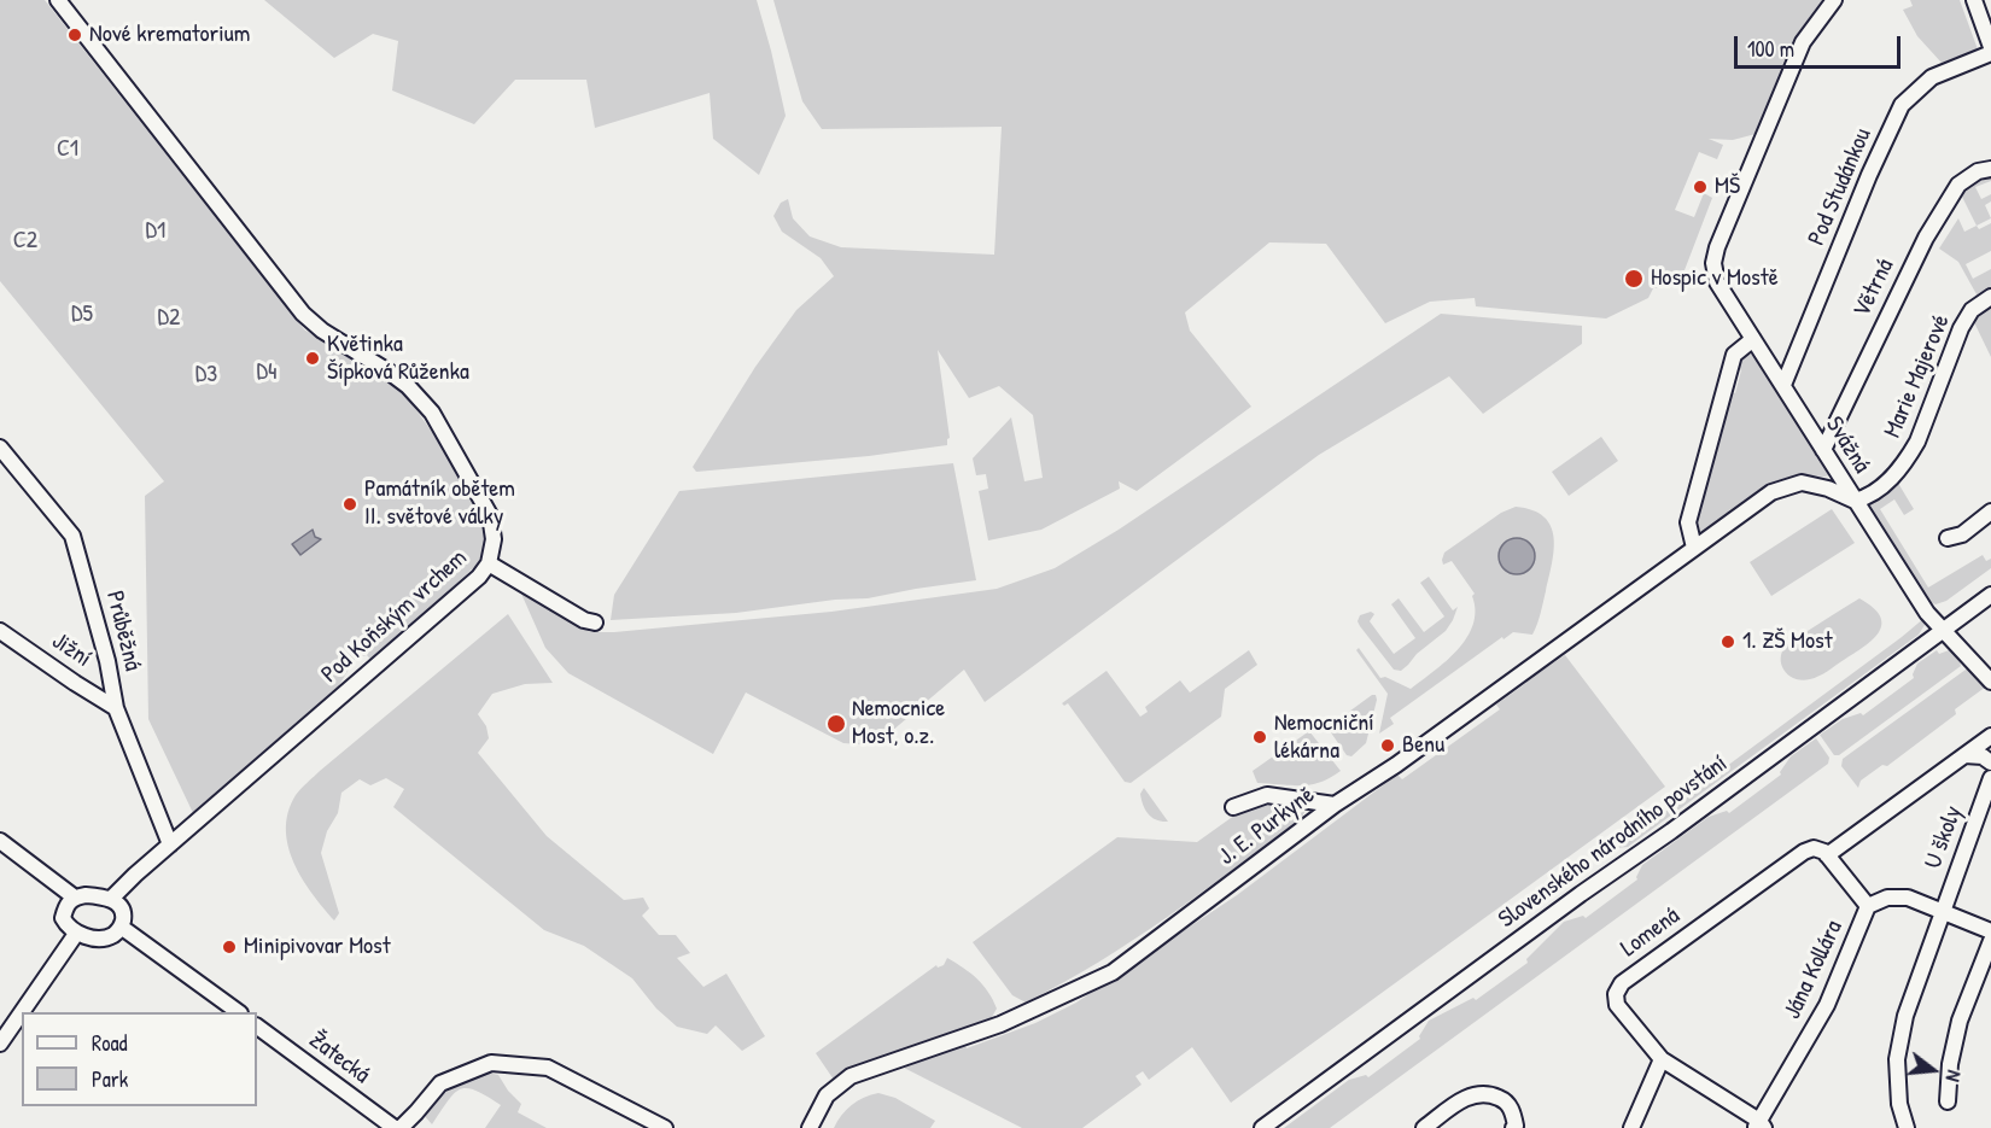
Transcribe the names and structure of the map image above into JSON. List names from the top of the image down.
{
  "streets": {
    "street": [
      "Pod Studánkou",
      "Větrná",
      "Marie Majerové",
      "Svážná",
      "Pod Koňským vrchem",
      "Průběžná",
      "Jižní",
      "J. E. Purkyně",
      "U školy",
      "Slovenského národního povstání",
      "Lomená",
      "Jána Kollára",
      "Žatecká"
    ]
  },
  "crossings": [
    ["Pod Studánkou", "Svážná"],
    ["Větrná", "Svážná"],
    ["Marie Majerové", "Svážná"],
    ["Marie Majerové", "J. E. Purkyně"],
    ["Svážná", "J. E. Purkyně"],
    ["Svážná", "Slovenského národního povstání"],
    ["Pod Koňským vrchem", "Průběžná"],
    ["Průběžná", "Jižní"],
    ["U školy", "Jána Kollára"],
    ["Lomená", "Jána Kollára"]
  ],
  "parks": [
    "C1",
    "D1",
    "C2",
    "D5",
    "D2",
    "D4",
    "D3"
  ],
  "places": [
    "Nové krematorium",
    "MŠ",
    "Hospic v Mostě",
    "Květinka Šípková Růženka",
    "Památník obětem II. světové války",
    "1. ZŠ Most",
    "Nemocnice Most, o.z.",
    "Nemocniční lékárna",
    "Benu",
    "Minipivovar Most"
  ],
  "legend": ["Road", "Park"],
  "scale_bar": "100 m",
  "north": "right"
}
